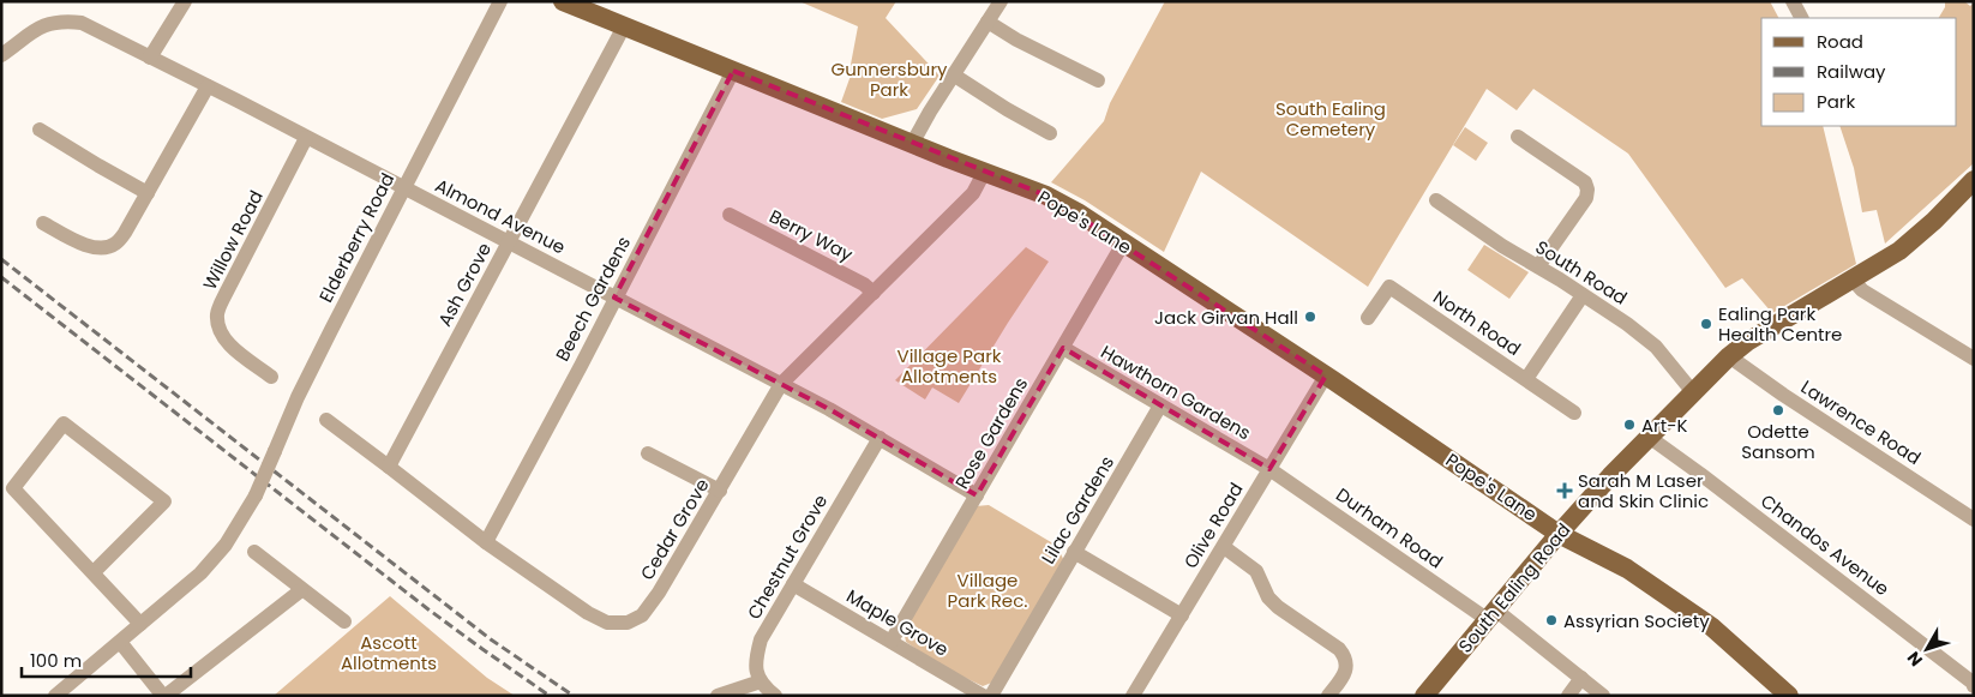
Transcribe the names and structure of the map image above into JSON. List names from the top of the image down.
{
  "streets": {
    "main road": ["Pope's Lane", "South Ealing Road"],
    "street": [
      "Almond Avenue",
      "Berry Way",
      "Elderberry Road",
      "Willow Road",
      "South Road",
      "Ash Grove",
      "Beech Gardens",
      "North Road",
      "Hawthorn Gardens",
      "Lawrence Road",
      "Rose Gardens",
      "Lilac Gardens",
      "Olive Road",
      "Durham Road",
      "Cedar Grove",
      "Chandos Avenue",
      "Chestnut Grove",
      "Maple Grove"
    ]
  },
  "crossings": [
    ["Almond Avenue", "Elderberry Road"],
    ["Almond Avenue", "Willow Road"],
    ["Almond Avenue", "Ash Grove"],
    ["Almond Avenue", "Beech Gardens"],
    ["Almond Avenue", "Rose Gardens"],
    ["Almond Avenue", "Cedar Grove"],
    ["Almond Avenue", "Chestnut Grove"],
    ["Pope's Lane", "Ash Grove"],
    ["Pope's Lane", "Beech Gardens"],
    ["Pope's Lane", "Rose Gardens"],
    ["Pope's Lane", "Olive Road"],
    ["Pope's Lane", "Cedar Grove"],
    ["Pope's Lane", "South Ealing Road"],
    ["Berry Way", "Cedar Grove"],
    ["South Road", "South Ealing Road"],
    ["Ash Grove", "Cedar Grove"],
    ["Beech Gardens", "Cedar Grove"],
    ["Hawthorn Gardens", "Rose Gardens"],
    ["Hawthorn Gardens", "Lilac Gardens"],
    ["Hawthorn Gardens", "Olive Road"],
    ["Hawthorn Gardens", "Durham Road"],
    ["Lawrence Road", "South Ealing Road"],
    ["Rose Gardens", "Maple Grove"],
    ["Olive Road", "Durham Road"],
    ["Durham Road", "South Ealing Road"],
    ["Chandos Avenue", "South Ealing Road"],
    ["Chestnut Grove", "Maple Grove"]
  ],
  "parks": [
    "Gunnersbury Park",
    "South Ealing Cemetery",
    "Village Park Allotments",
    "Village Park Rec.",
    "Ascott Allotments"
  ],
  "places": {
    "other": [
      "Jack Girvan Hall",
      "Ealing Park Health Centre",
      "Odette Sansom",
      "Art-K",
      "Assyrian Society"
    ],
    "health": ["Sarah M Laser and Skin Clinic"]
  },
  "legend": ["Road", "Railway", "Park"],
  "scale_bar": "100 m",
  "north": "bottom left"
}
